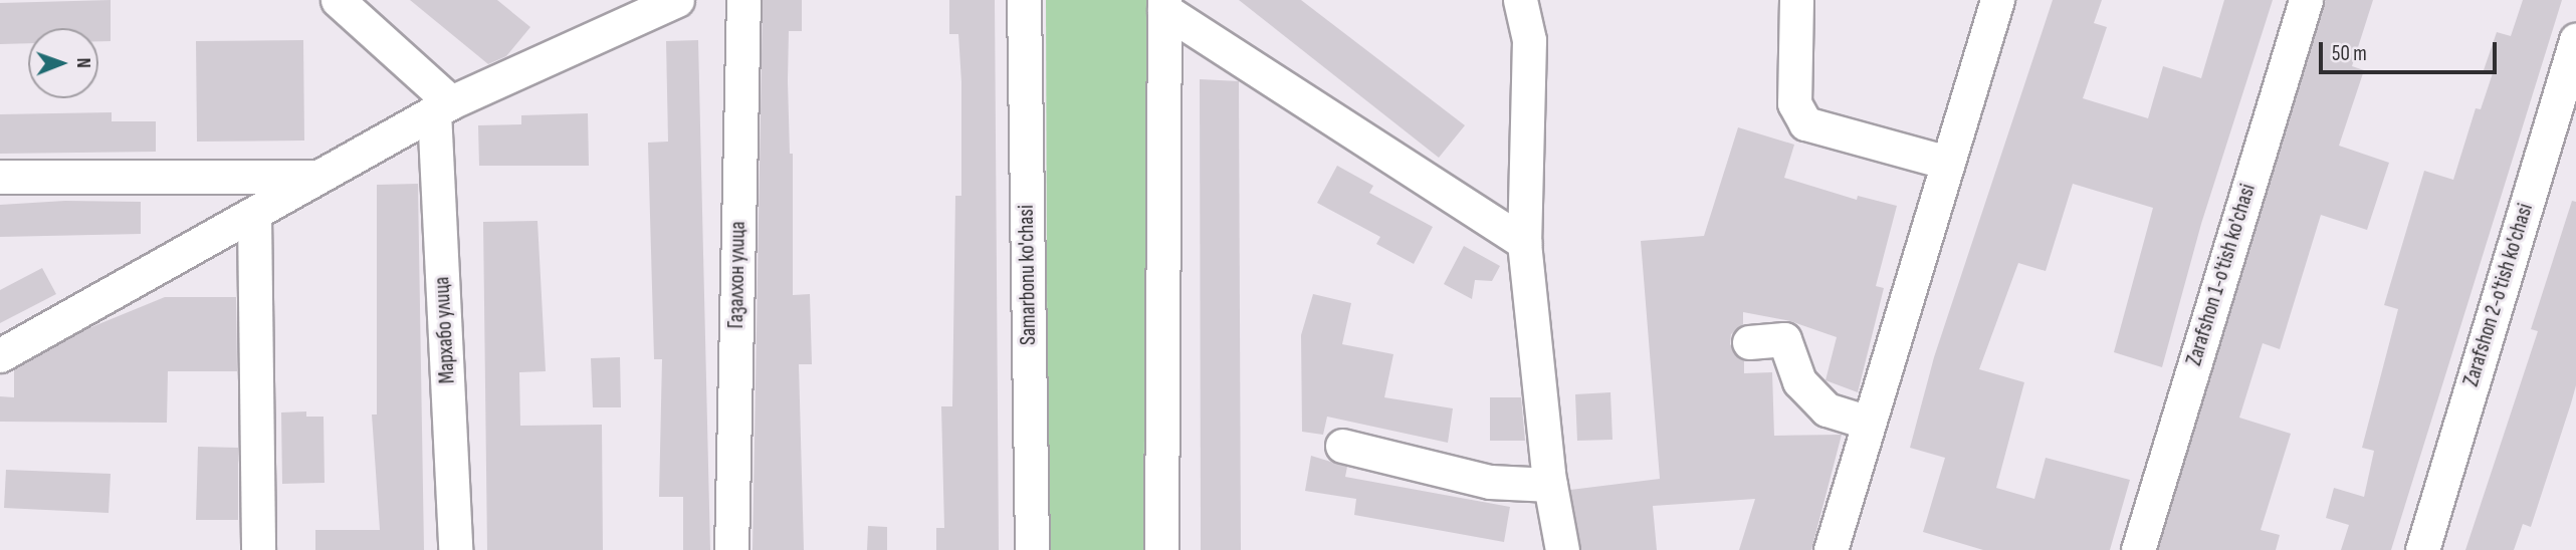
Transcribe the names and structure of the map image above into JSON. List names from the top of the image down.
{
  "streets": {
    "street": [
      "Газалхон улица",
      "Samarbonu ko'chasi",
      "Zarafshon 1-o'tish ko'chasi",
      "Zarafshon 2-o'tish ko'chasi",
      "Мархабо улица"
    ]
  },
  "scale_bar": "50 m",
  "north": "right"
}
